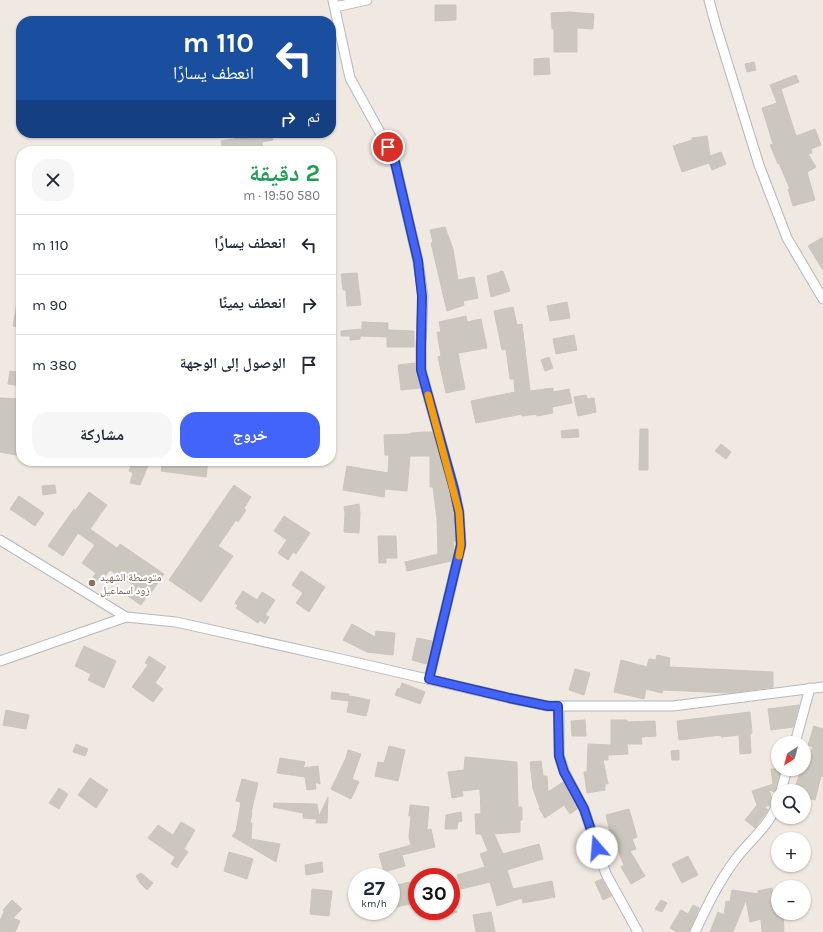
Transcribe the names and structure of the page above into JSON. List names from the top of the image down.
{
  "places": ["متوسطة الشهيد زود اسماعيل"],
  "north": "bottom left",
  "page": {
    "turn": ["110 m", "انعطف يسارًا"],
    "then": "ثم",
    "heading": ["2 دقيقة", "580 m · 19:50"],
    "list": [
      {
        "name": "انعطف يسارًا",
        "value": "110 m"
      },
      {
        "name": "انعطف يمينًا",
        "value": "90 m"
      },
      {
        "name": "الوصول إلى الوجهة",
        "value": "380 m"
      }
    ],
    "buttons": ["خروج", "مشاركة"],
    "map_buttons": ["+", "−"],
    "speed": "27 km/h",
    "limit": "30"
  }
}
